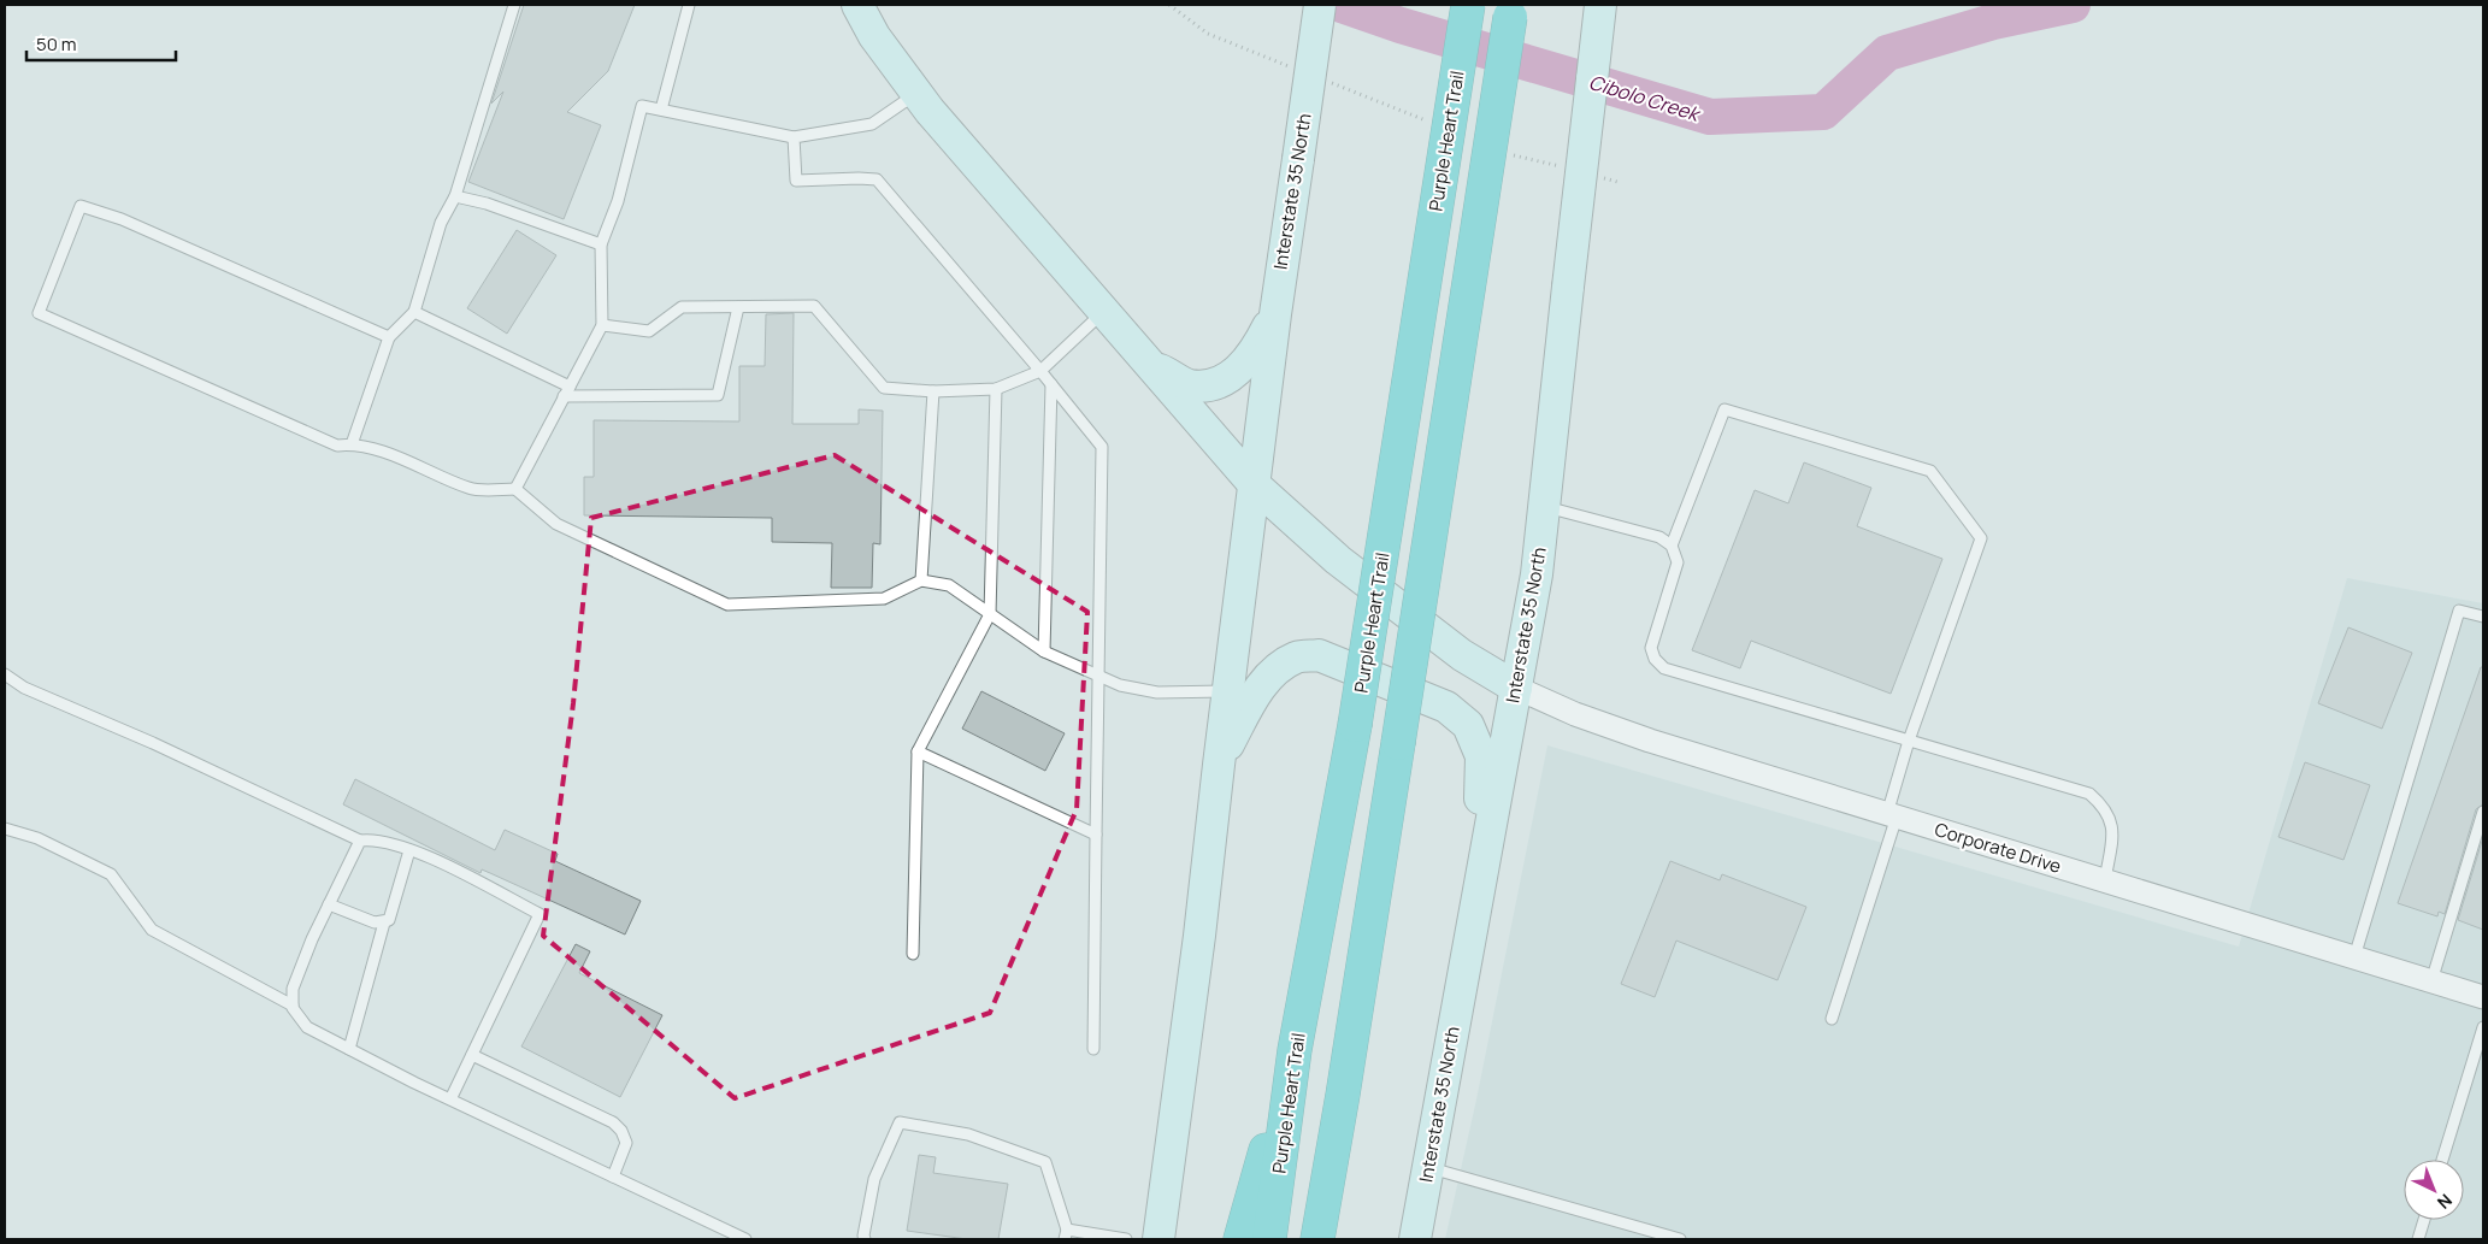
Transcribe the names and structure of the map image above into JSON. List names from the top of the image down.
{
  "streets": {
    "highway": ["Purple Heart Trail"],
    "main road": ["Interstate 35 North"],
    "street": ["Corporate Drive"]
  },
  "crossings": [
    ["Interstate 35 North", "Corporate Drive"]
  ],
  "water": ["Cibolo Creek"],
  "scale_bar": "50 m",
  "north": "bottom right"
}
